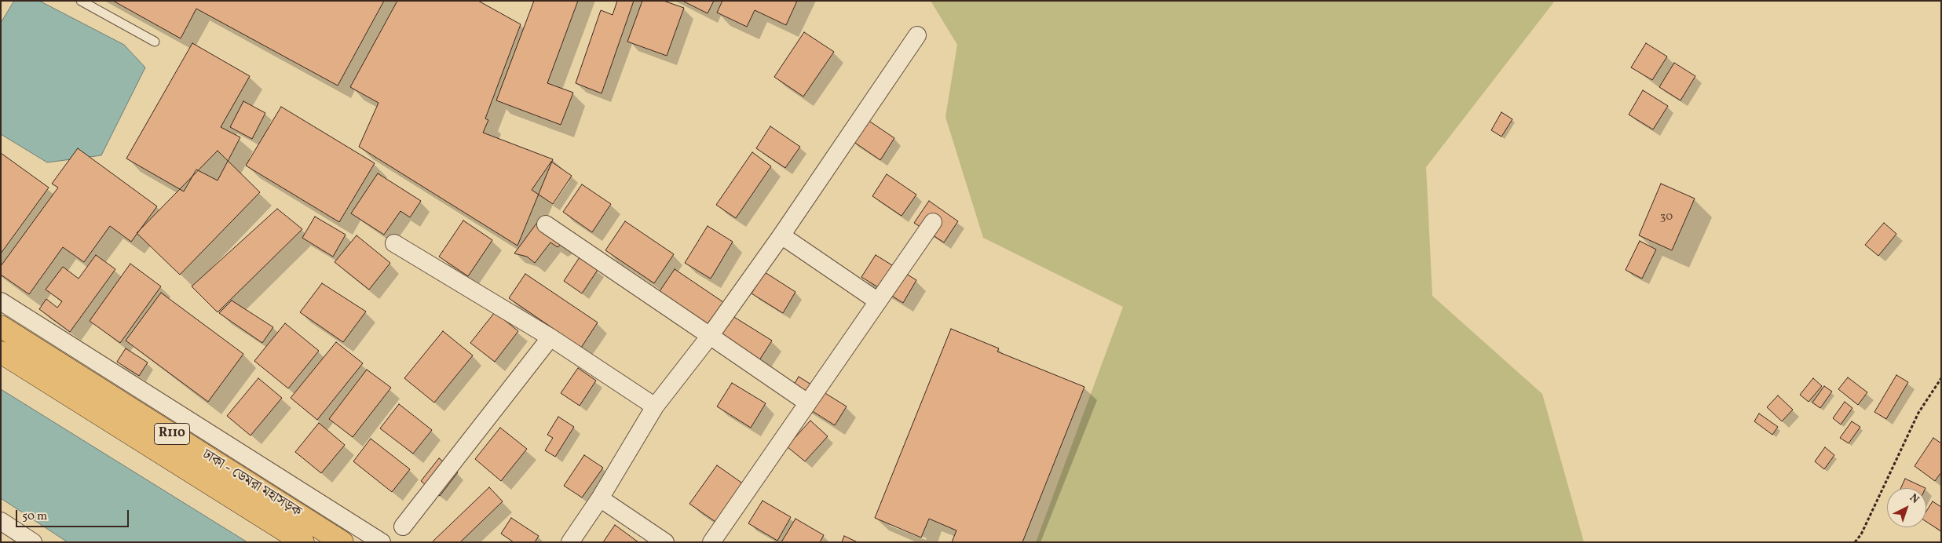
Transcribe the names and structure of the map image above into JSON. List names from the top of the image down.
{
  "streets": {
    "main road": ["R110", "ঢাকা - ডেমরা মহাসড়ক"]
  },
  "house_numbers": ["30"],
  "scale_bar": "50 m",
  "north": "top right"
}
